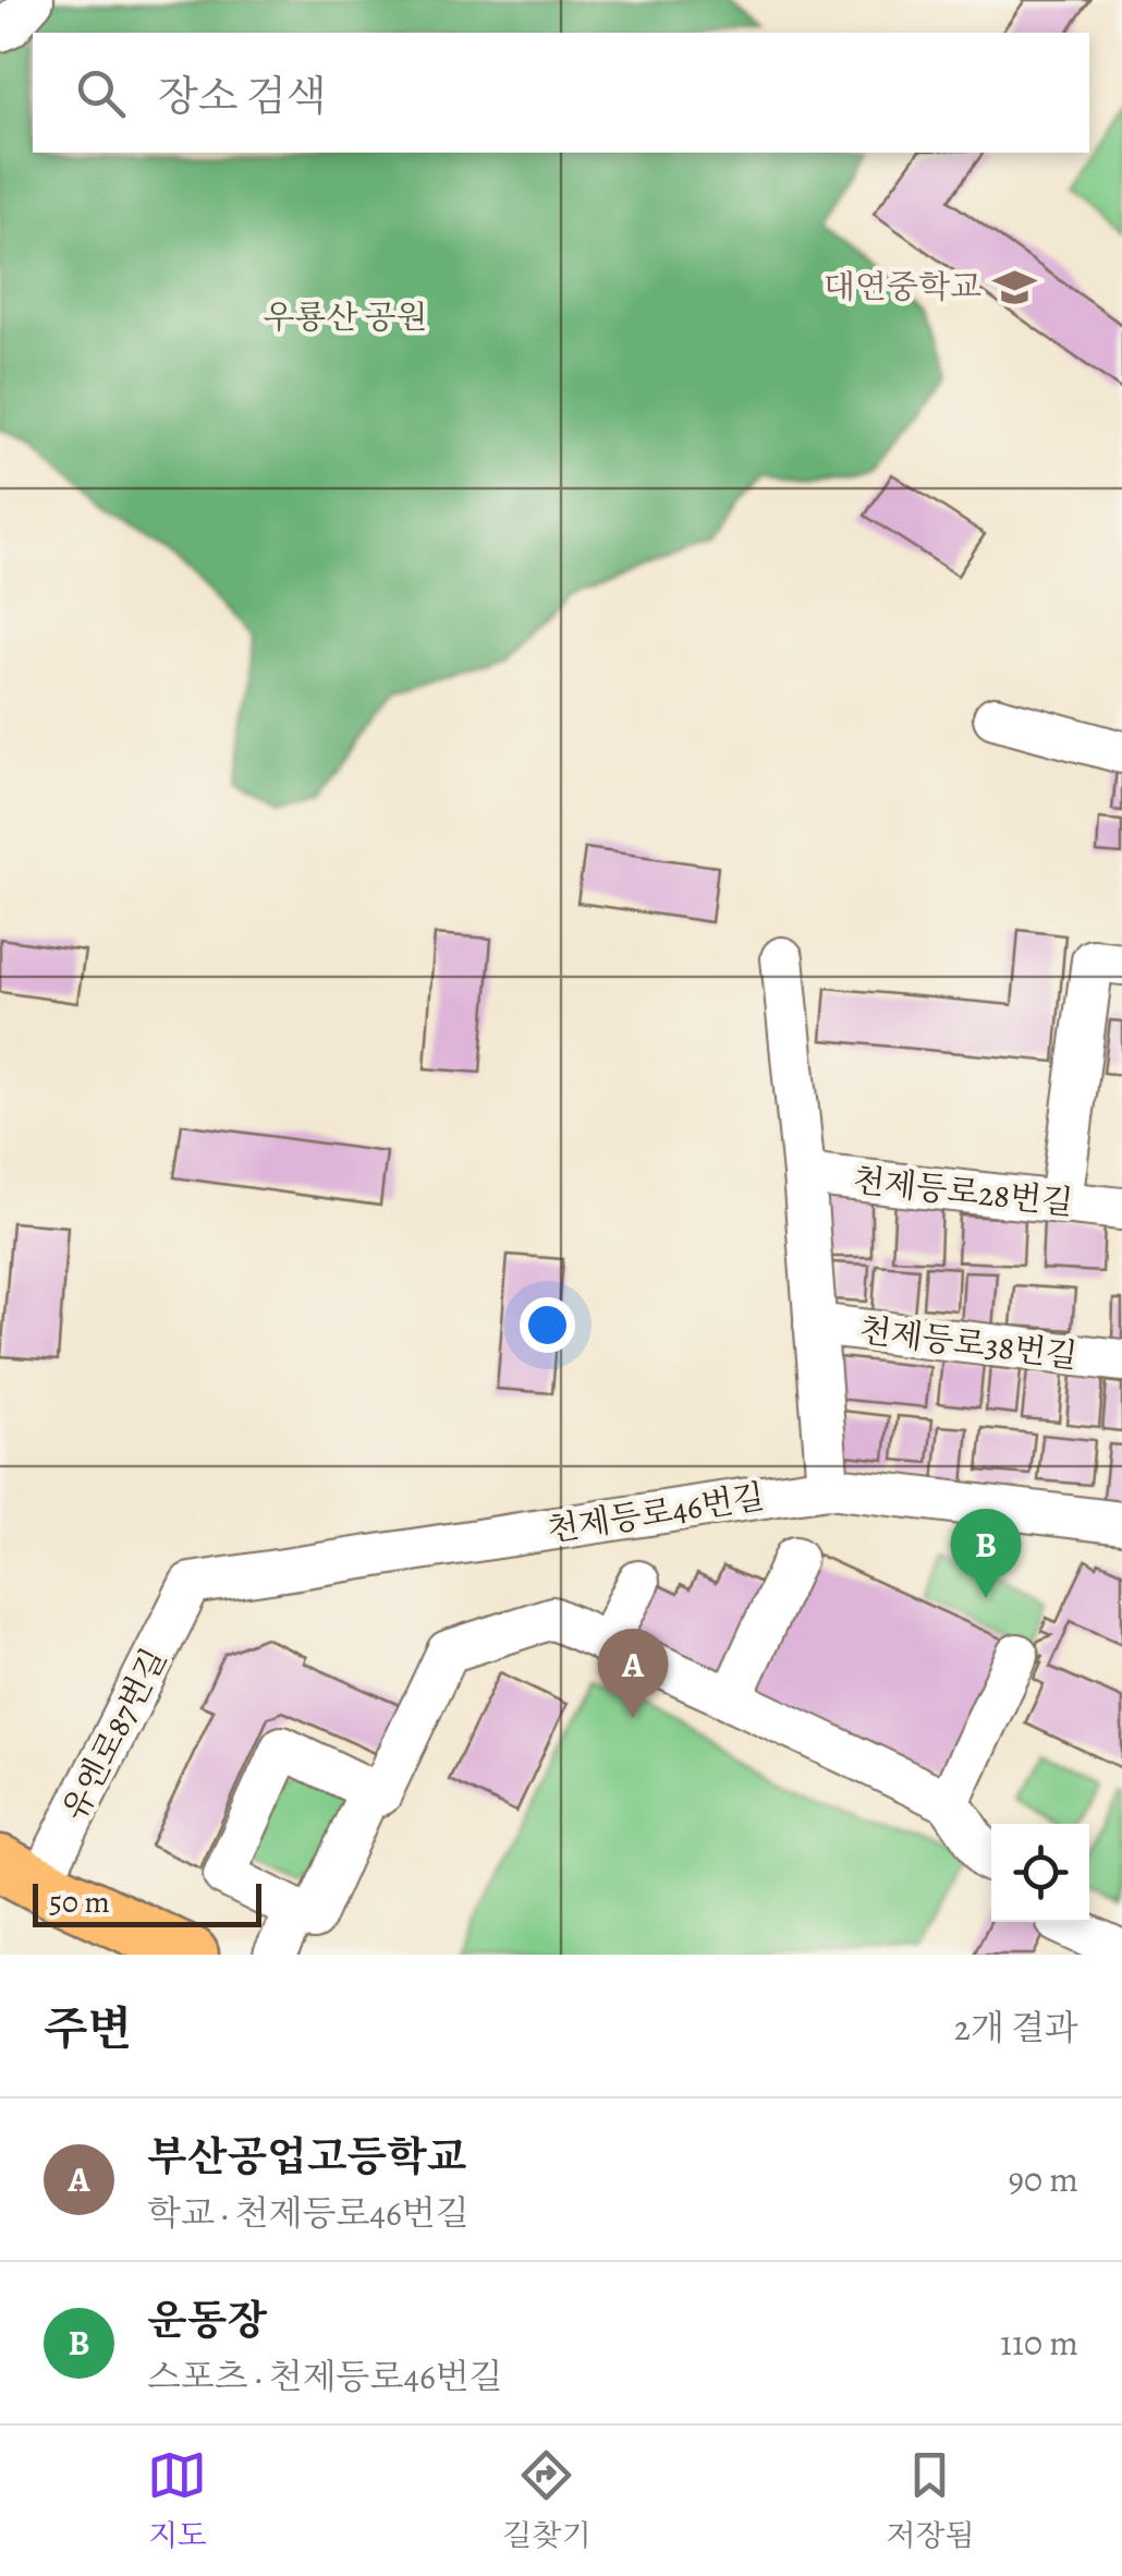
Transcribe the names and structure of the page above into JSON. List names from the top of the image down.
{
  "streets": {
    "street": [
      "천제등로28번길",
      "천제등로38번길",
      "천제등로46번길",
      "유엔로87번길"
    ]
  },
  "crossings": [
    ["천제등로46번길", "유엔로87번길"]
  ],
  "parks": ["우룡산 공원"],
  "places": {
    "school or university": ["대연중학교"]
  },
  "scale_bar": "50 m",
  "page": {
    "search": "장소 검색",
    "pins": ["B", "A"],
    "scale": "50 m",
    "heading": ["주변", "2개 결과"],
    "list": [
      {
        "mark": "A",
        "name": "부산공업고등학교",
        "note": "학교 · 천제등로46번길",
        "value": "90 m"
      },
      {
        "mark": "B",
        "name": "운동장",
        "note": "스포츠 · 천제등로46번길",
        "value": "110 m"
      }
    ],
    "nav": ["지도", "길찾기", "저장됨"]
  }
}
